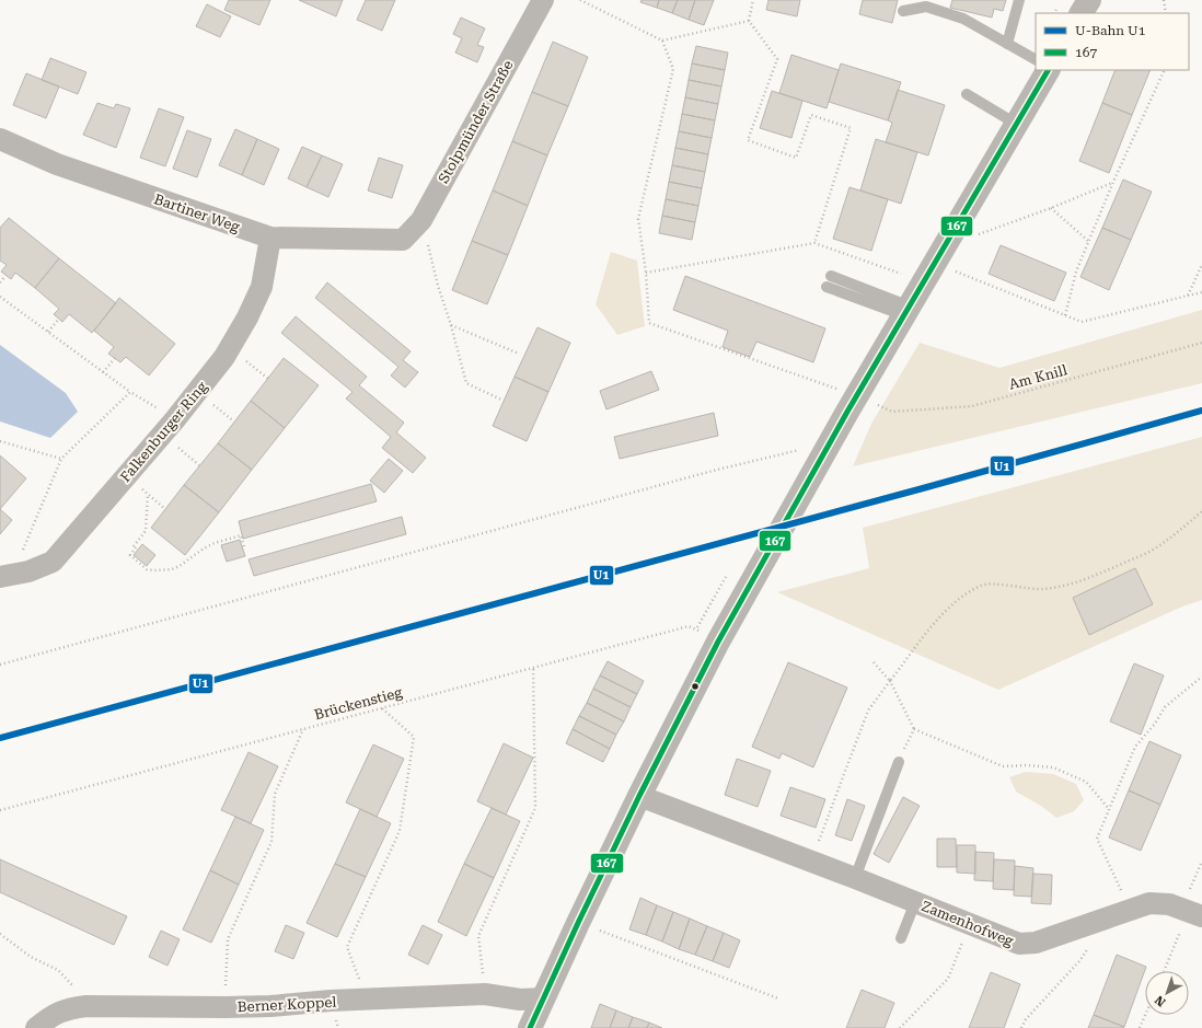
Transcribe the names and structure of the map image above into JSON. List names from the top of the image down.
{
  "streets": {
    "street": [
      "Stolpmünder Straße",
      "Bartiner Weg",
      "Falkenburger Ring",
      "Zamenhofweg",
      "Berner Koppel"
    ],
    "path": ["Am Knill", "Brückenstieg"]
  },
  "crossings": [
    ["Stolpmünder Straße", "Bartiner Weg"],
    ["Bartiner Weg", "Falkenburger Ring"]
  ],
  "lines": ["transit line 167", "metro line U1"],
  "legend": ["U-Bahn U1", "167"],
  "north": "bottom left"
}
